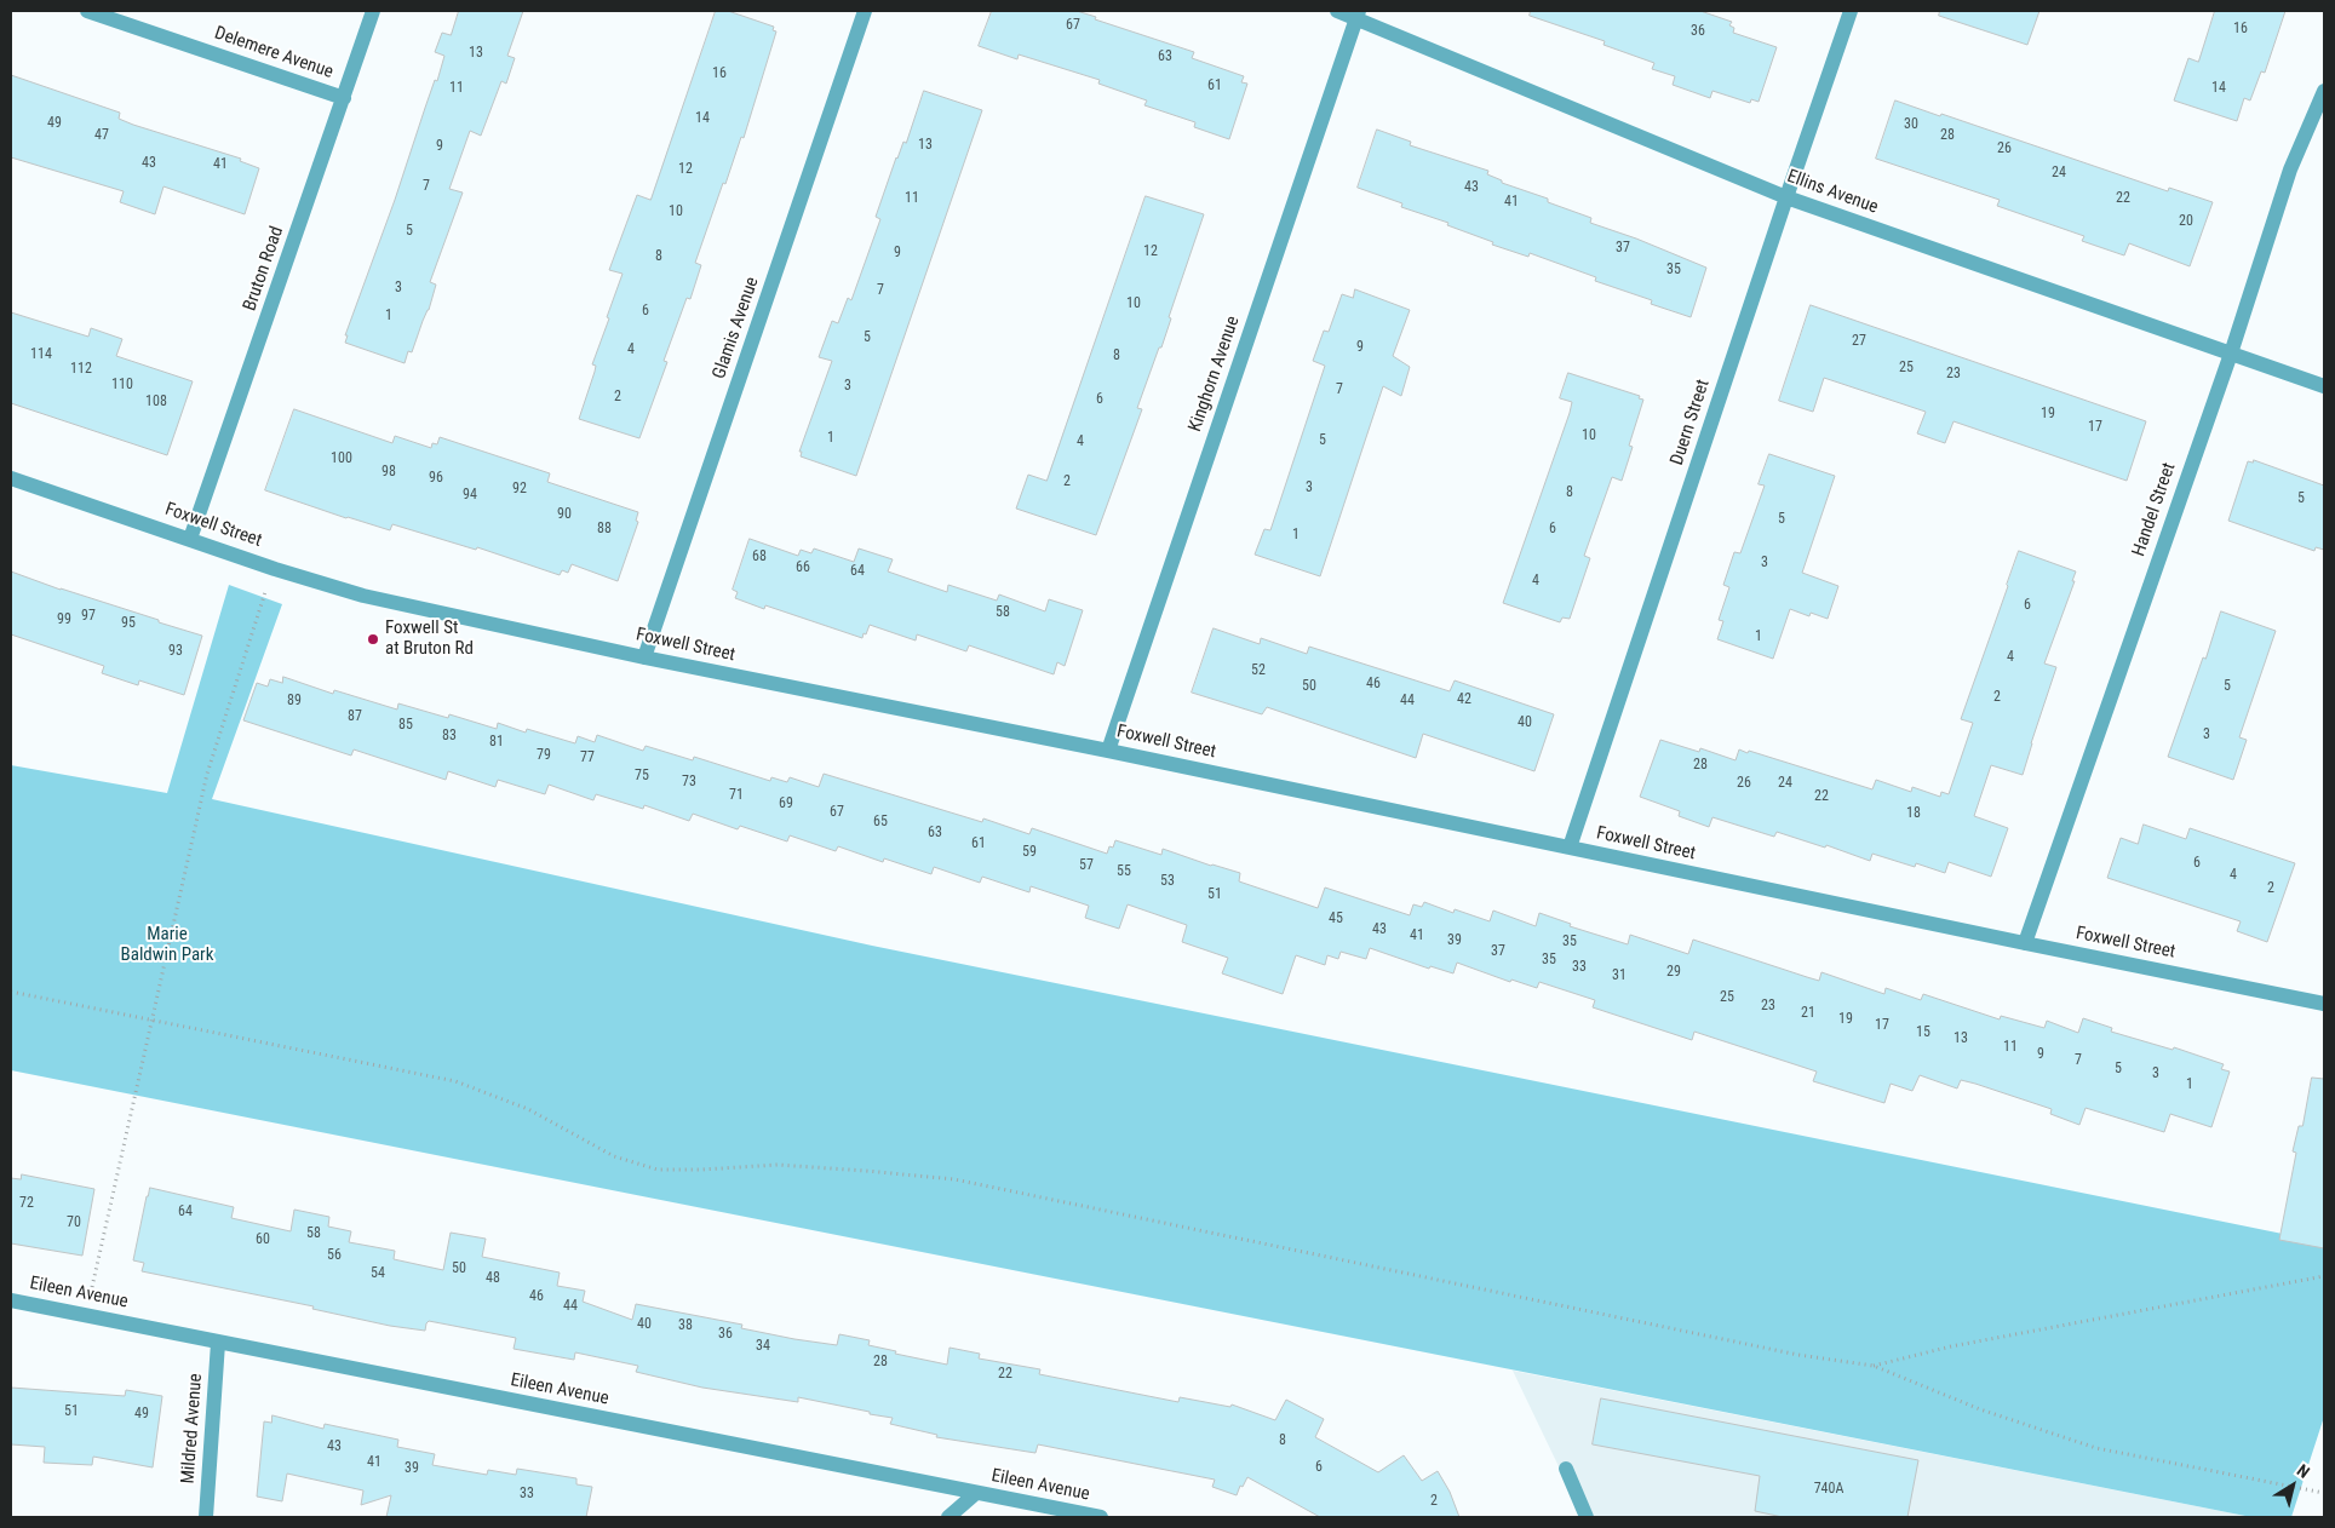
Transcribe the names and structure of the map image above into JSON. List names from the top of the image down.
{
  "streets": {
    "street": [
      "Delemere Avenue",
      "Ellins Avenue",
      "Bruton Road",
      "Glamis Avenue",
      "Kinghorn Avenue",
      "Duern Street",
      "Handel Street",
      "Foxwell Street",
      "Eileen Avenue",
      "Mildred Avenue"
    ]
  },
  "crossings": [
    ["Delemere Avenue", "Bruton Road"],
    ["Ellins Avenue", "Kinghorn Avenue"],
    ["Ellins Avenue", "Duern Street"],
    ["Ellins Avenue", "Handel Street"],
    ["Bruton Road", "Foxwell Street"],
    ["Glamis Avenue", "Foxwell Street"],
    ["Kinghorn Avenue", "Foxwell Street"],
    ["Duern Street", "Foxwell Street"],
    ["Handel Street", "Foxwell Street"],
    ["Eileen Avenue", "Mildred Avenue"]
  ],
  "parks": ["Marie Baldwin Park"],
  "places": ["Foxwell St at Bruton Rd"],
  "house_numbers": [
    "67",
    "16",
    "36",
    "13",
    "63",
    "16",
    "61",
    "11",
    "14",
    "14",
    "49",
    "30",
    "47",
    "28",
    "13",
    "9",
    "26",
    "43",
    "41",
    "12",
    "24",
    "7",
    "43",
    "11",
    "22",
    "41",
    "10",
    "20",
    "5",
    "37",
    "12",
    "9",
    "8",
    "35",
    "3",
    "7",
    "10",
    "6",
    "1",
    "5",
    "27",
    "9",
    "4",
    "114",
    "8",
    "25",
    "112",
    "23",
    "110",
    "3",
    "7",
    "2",
    "6",
    "108",
    "19",
    "17",
    "10",
    "1",
    "5",
    "4",
    "100",
    "98",
    "96",
    "2",
    "3",
    "92",
    "8",
    "94",
    "5",
    "90",
    "5",
    "88",
    "6",
    "1",
    "68",
    "3",
    "66",
    "64",
    "4",
    "6",
    "58",
    "97",
    "99",
    "95",
    "1",
    "93",
    "4",
    "52",
    "46",
    "50",
    "5",
    "2",
    "42",
    "89",
    "44",
    "87",
    "40",
    "85",
    "3",
    "83",
    "81",
    "79",
    "77",
    "28",
    "75",
    "73",
    "26",
    "24",
    "71",
    "22",
    "69",
    "67",
    "18",
    "65",
    "63",
    "61",
    "59",
    "6",
    "57",
    "55",
    "4",
    "53",
    "2",
    "51",
    "45",
    "43",
    "41",
    "39",
    "35",
    "37",
    "35",
    "33",
    "29",
    "31",
    "25",
    "23",
    "21",
    "19",
    "17",
    "15",
    "13",
    "11",
    "9",
    "7",
    "5",
    "3",
    "1",
    "72",
    "64",
    "70",
    "58",
    "60",
    "56",
    "50",
    "54",
    "48",
    "46",
    "44",
    "40",
    "38",
    "36",
    "34",
    "28",
    "22",
    "51",
    "49",
    "8",
    "43",
    "41",
    "6",
    "39",
    "740A",
    "33",
    "2"
  ],
  "north": "top right"
}
